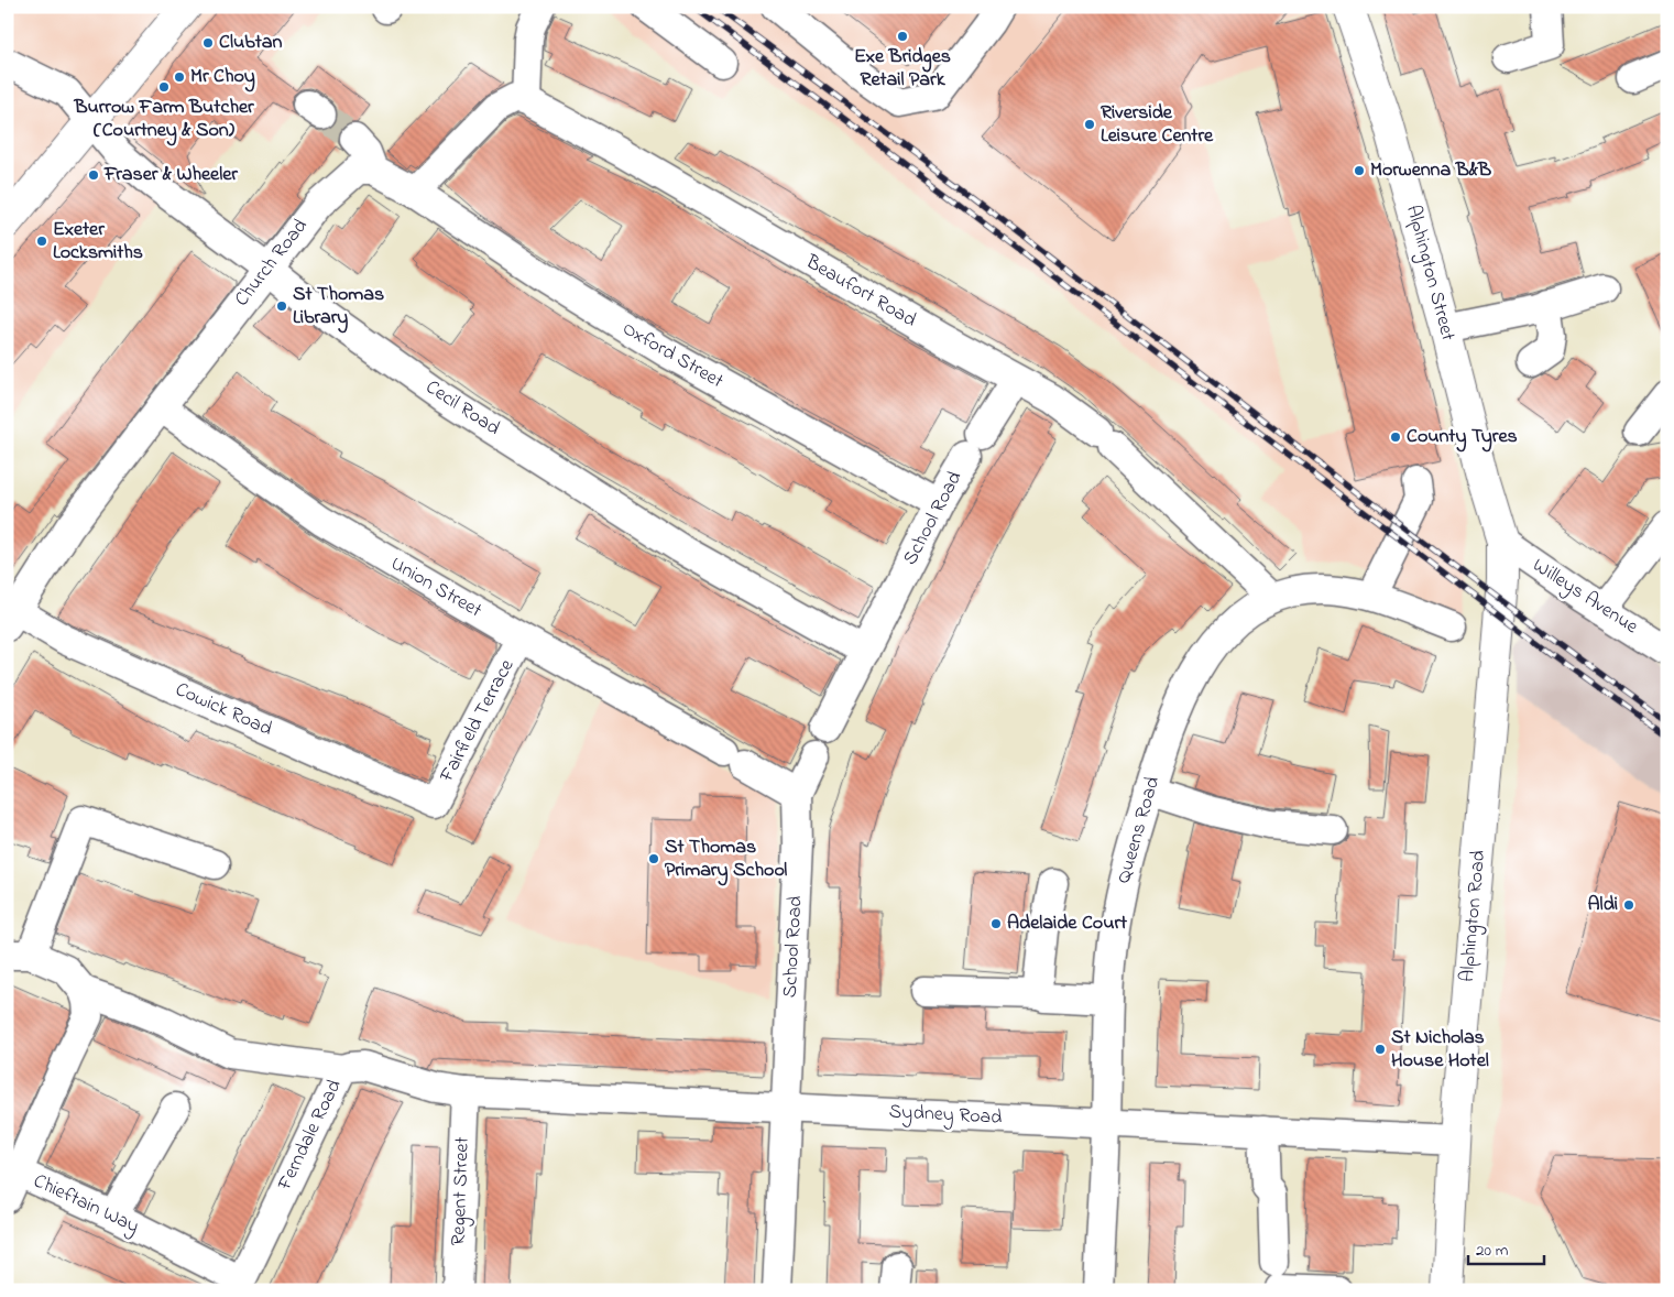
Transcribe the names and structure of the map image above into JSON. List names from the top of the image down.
{
  "streets": {
    "main road": ["Alphington Street", "Alphington Road"],
    "street": [
      "Church Road",
      "Beaufort Road",
      "Oxford Street",
      "Cecil Road",
      "School Road",
      "Union Street",
      "Willeys Avenue",
      "Cowick Road",
      "Fairfield Terrace",
      "Queens Road",
      "Sydney Road",
      "Ferndale Road",
      "Regent Street",
      "Chieftain Way"
    ]
  },
  "crossings": [
    ["Church Road", "Cecil Road"],
    ["Church Road", "Union Street"],
    ["Church Road", "Cowick Road"],
    ["Alphington Street", "Willeys Avenue"],
    ["Alphington Street", "Alphington Road"],
    ["Beaufort Road", "School Road"],
    ["Beaufort Road", "Queens Road"],
    ["Oxford Street", "School Road"],
    ["Cecil Road", "School Road"],
    ["School Road", "Union Street"],
    ["School Road", "Sydney Road"],
    ["Union Street", "Fairfield Terrace"],
    ["Willeys Avenue", "Alphington Road"],
    ["Cowick Road", "Fairfield Terrace"],
    ["Queens Road", "Sydney Road"],
    ["Alphington Road", "Sydney Road"],
    ["Sydney Road", "Ferndale Road"],
    ["Sydney Road", "Regent Street"],
    ["Ferndale Road", "Chieftain Way"]
  ],
  "places": [
    "Exe Bridges Retail Park",
    "Clubtan",
    "Mr Choy",
    "Burrow Farm Butcher (Courtney & Son)",
    "Riverside Leisure Centre",
    "Morwenna B&B",
    "Fraser & Wheeler",
    "Exeter Locksmiths",
    "St Thomas Library",
    "County Tyres",
    "St Thomas Primary School",
    "Aldi",
    "Adelaide Court",
    "St Nicholas House Hotel"
  ],
  "scale_bar": "20 m"
}
